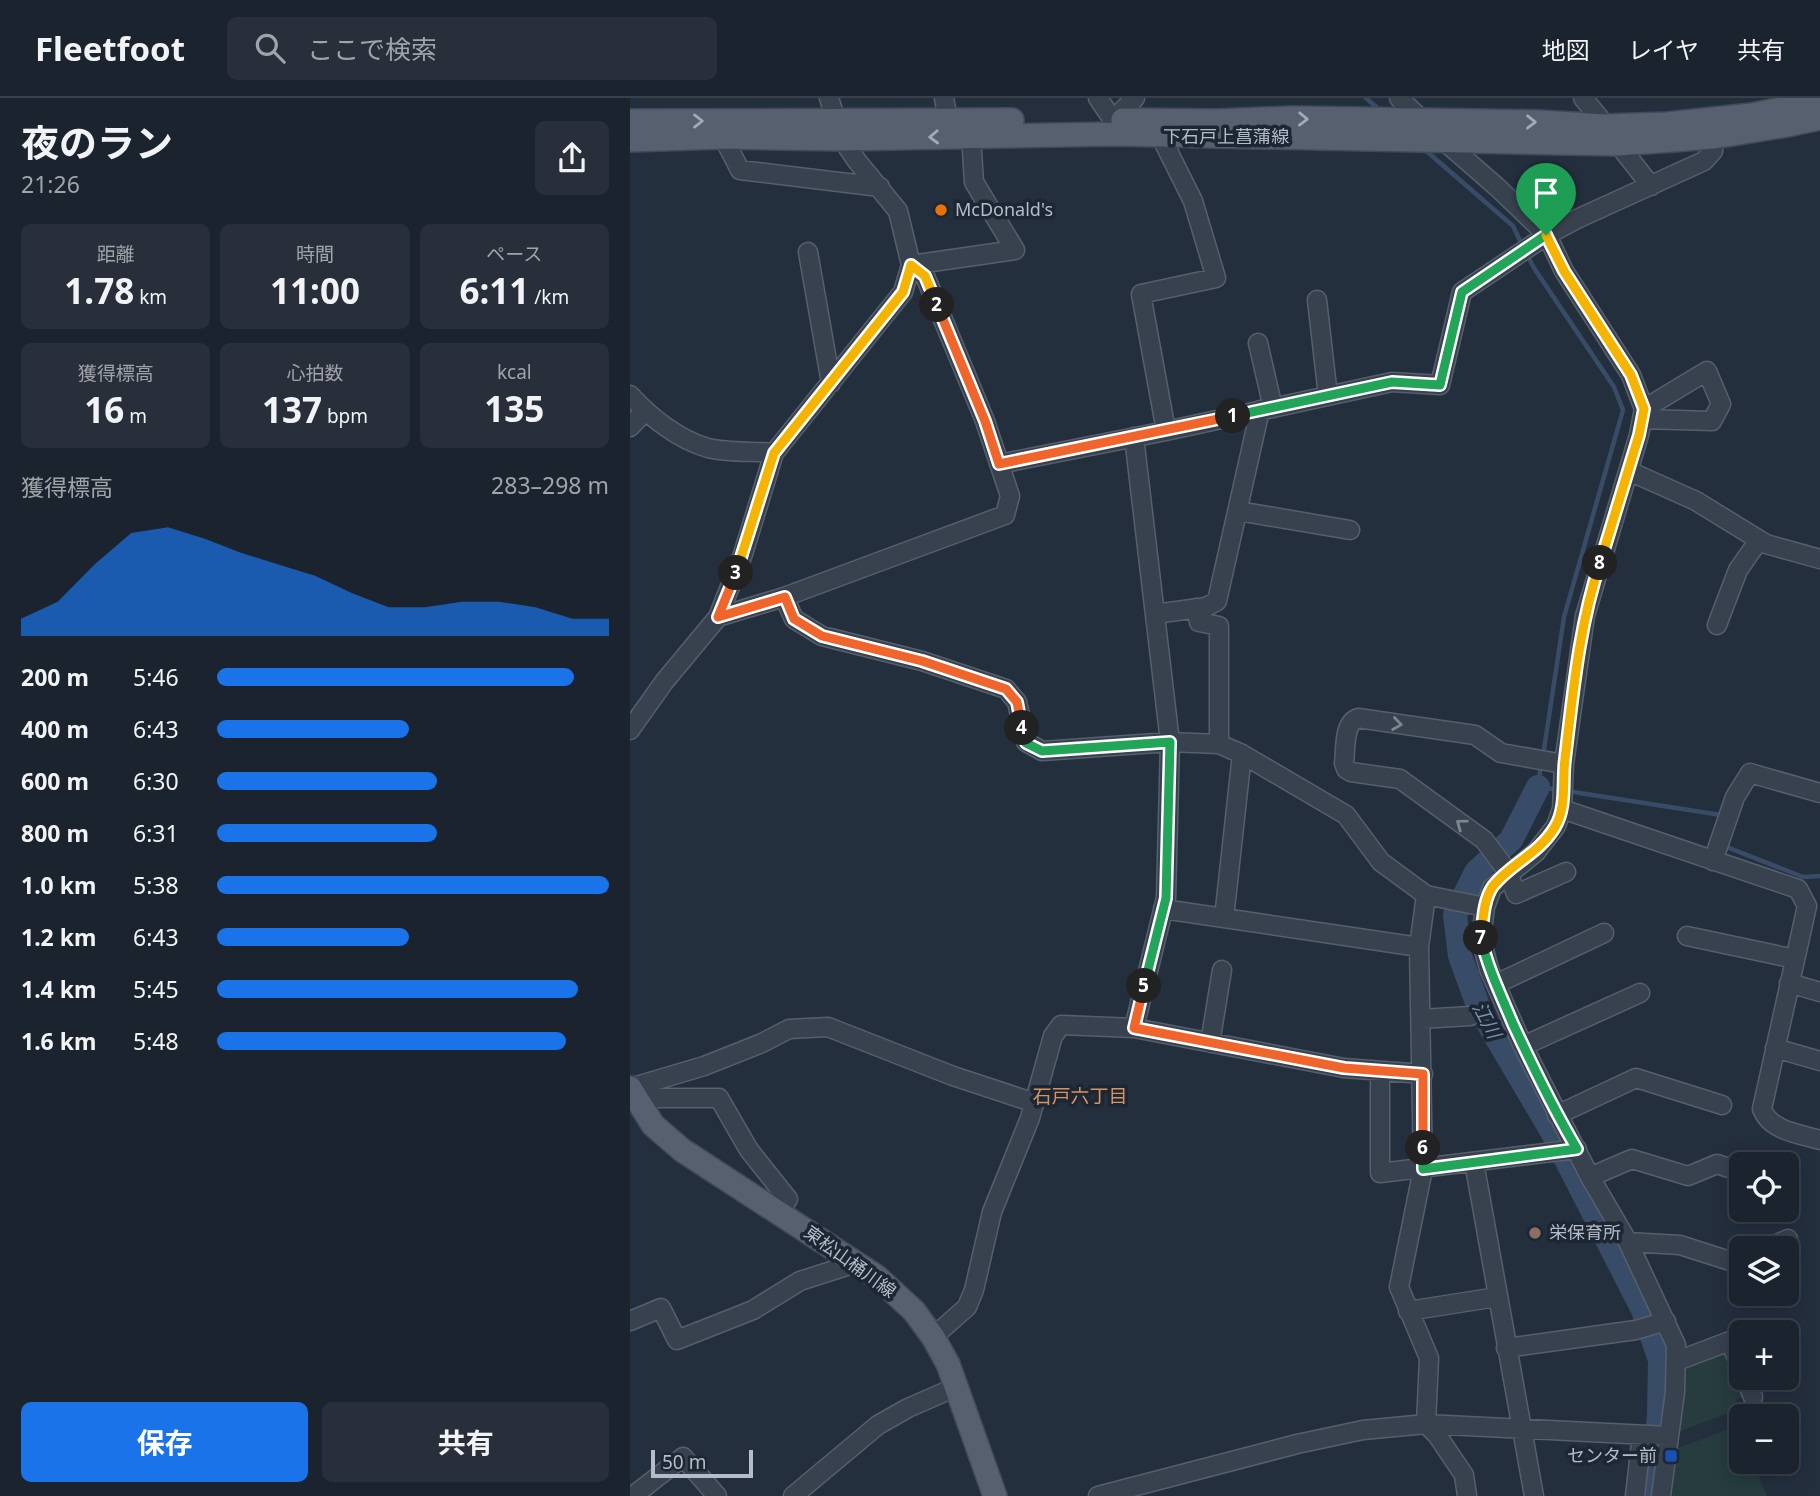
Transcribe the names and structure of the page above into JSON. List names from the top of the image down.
{
  "streets": {
    "main road": ["下石戸上菖蒲線", "東松山桶川線"]
  },
  "districts": ["石戸六丁目"],
  "water": ["江川"],
  "places": {
    "other": ["McDonald's", "栄保育所"],
    "transit": ["センター前"]
  },
  "scale_bar": "50 m",
  "page": {
    "header": "Fleetfoot",
    "search": "ここで検索",
    "nav": ["地図", "レイヤ", "共有"],
    "heading": ["夜のラン", "21:26"],
    "stats": [
      ["距離", "1.78 km"],
      ["時間", "11:00"],
      ["ペース", "6:11 /km"],
      ["獲得標高", "16 m"],
      ["心拍数", "137 bpm"],
      ["kcal", "135"]
    ],
    "pins": [
      "2",
      "1",
      "8",
      "3",
      "4",
      "7",
      "5",
      "6"
    ],
    "chart": ["獲得標高", "283–298 m"],
    "list": [
      {
        "name": "200 m",
        "note": "5:46"
      },
      {
        "name": "400 m",
        "note": "6:43"
      },
      {
        "name": "600 m",
        "note": "6:30"
      },
      {
        "name": "800 m",
        "note": "6:31"
      },
      {
        "name": "1.0 km",
        "note": "5:38"
      },
      {
        "name": "1.2 km",
        "note": "6:43"
      },
      {
        "name": "1.4 km",
        "note": "5:45"
      },
      {
        "name": "1.6 km",
        "note": "5:48"
      }
    ],
    "map_buttons": ["+", "−"],
    "buttons": ["保存", "共有"],
    "scale": "50 m"
  }
}
